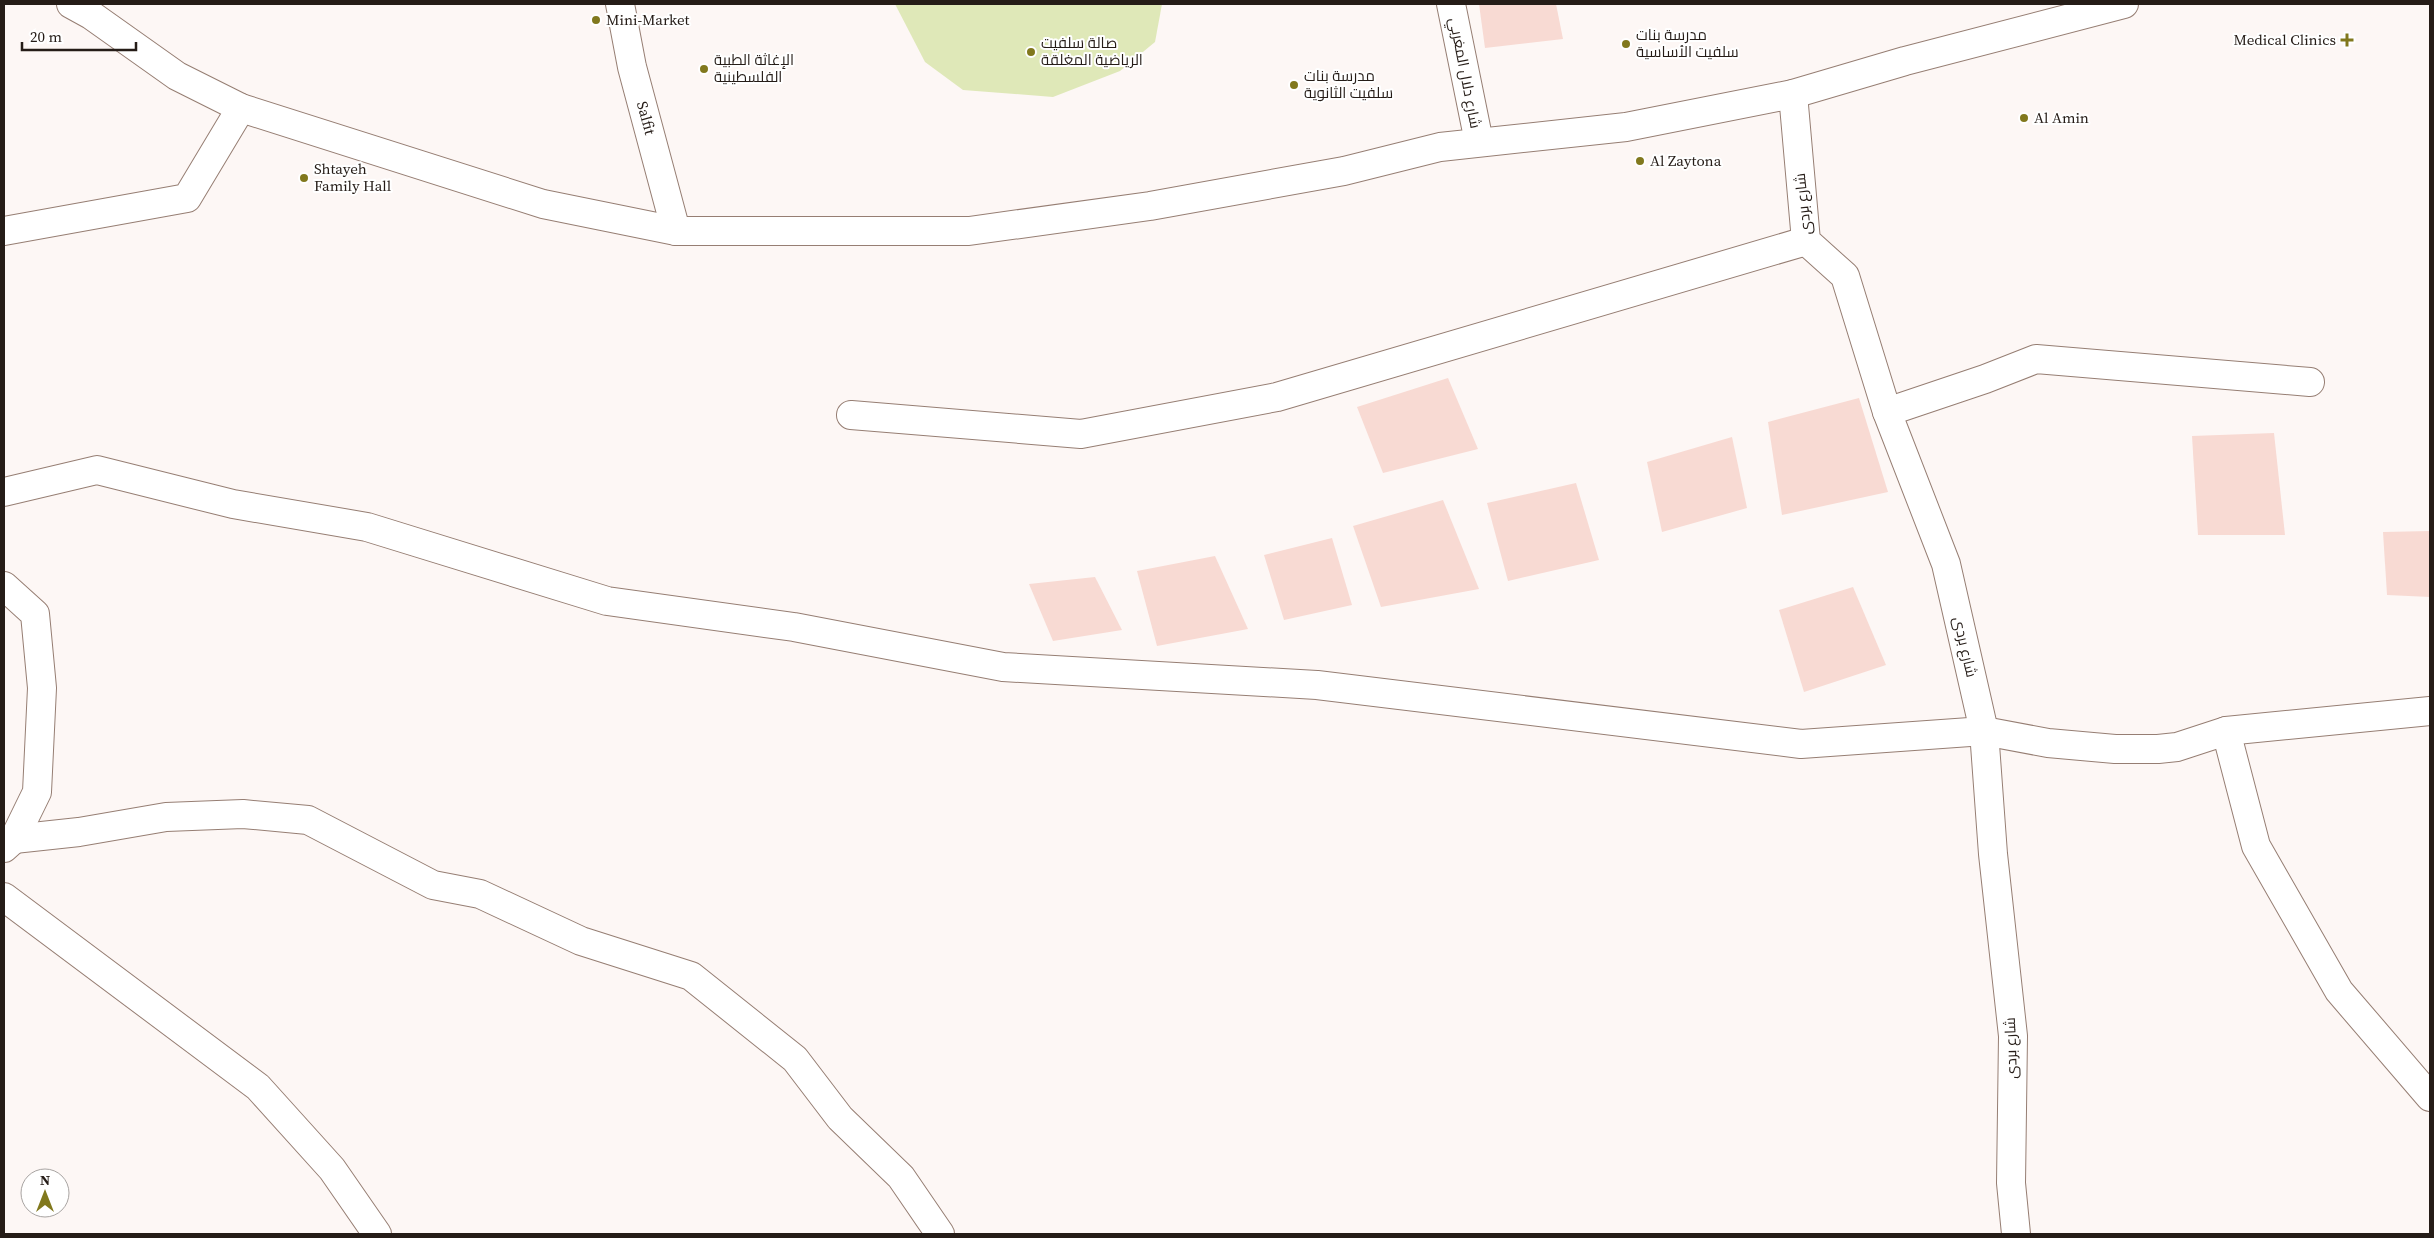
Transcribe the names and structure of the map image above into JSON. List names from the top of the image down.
{
  "streets": {
    "street": ["شارع دلال المغربي", "Salfit", "شارع بردى"]
  },
  "places": {
    "other": [
      "Mini-Market",
      "مدرسة بنات سلفيت الأساسية",
      "صالة سلفيت الرياضية المغلقة",
      "الإغاثة الطبية الفلسطينية",
      "مدرسة بنات سلفيت الثانوية",
      "Al Amin",
      "Al Zaytona",
      "Shtayeh Family Hall"
    ],
    "health": ["Medical Clinics"]
  },
  "scale_bar": "20 m",
  "north": "top"
}
